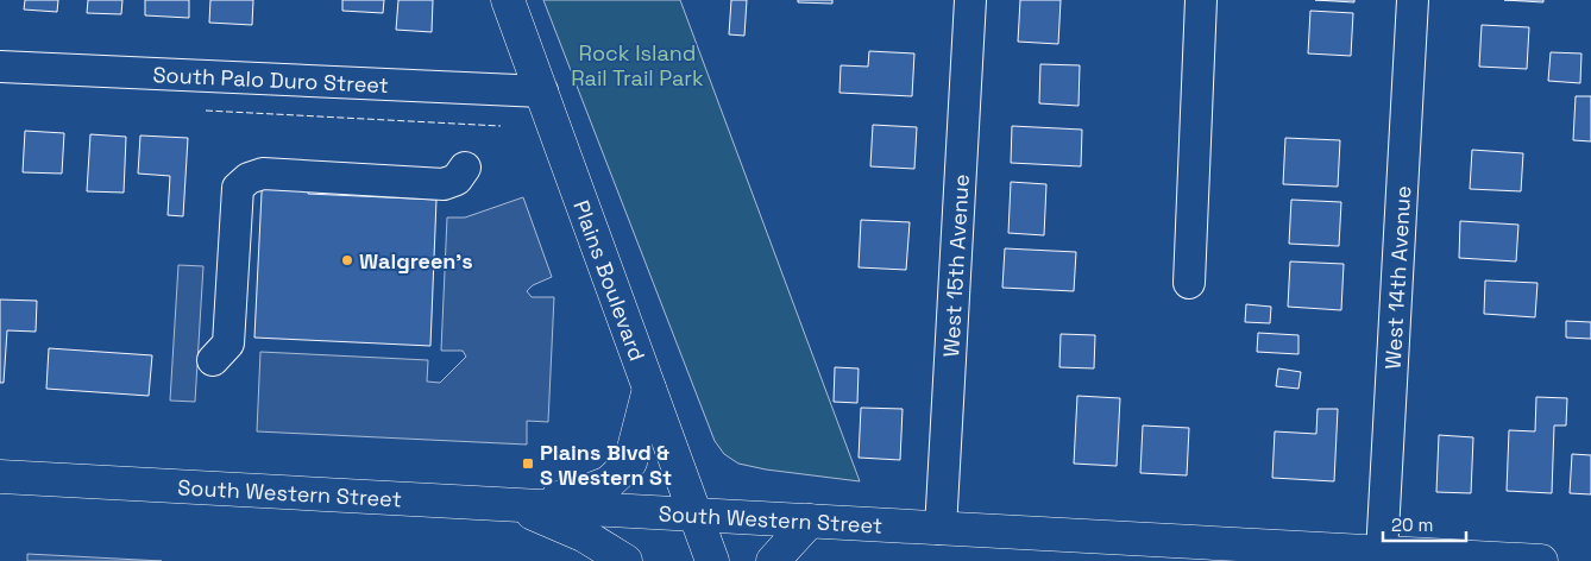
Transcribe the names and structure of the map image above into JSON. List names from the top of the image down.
{
  "streets": {
    "main road": ["Plains Boulevard", "South Western Street"],
    "street": ["South Palo Duro Street", "West 15th Avenue", "West 14th Avenue"]
  },
  "crossings": [
    ["South Palo Duro Street", "Plains Boulevard"],
    ["West 15th Avenue", "South Western Street"],
    ["West 14th Avenue", "South Western Street"],
    ["Plains Boulevard", "South Western Street"]
  ],
  "parks": ["Rock Island Rail Trail Park"],
  "places": {
    "other": ["Walgreen's"],
    "transit": ["Plains Blvd & S Western St"]
  },
  "scale_bar": "20 m"
}
